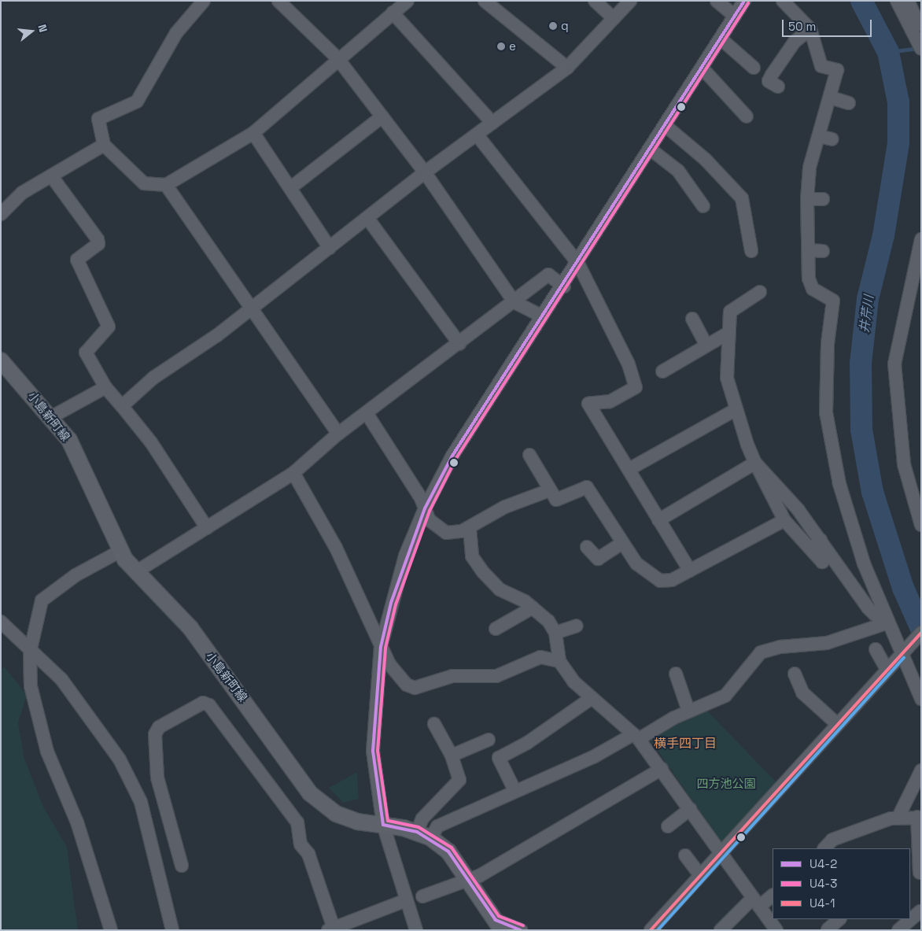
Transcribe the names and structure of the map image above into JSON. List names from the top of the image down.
{
  "streets": {
    "main road": ["小島新町線"]
  },
  "districts": ["横手四丁目"],
  "water": ["井芹川"],
  "parks": ["四方池公園"],
  "places": ["q", "e"],
  "lines": ["transit line U4-2", "transit line U4-3", "transit line U4-1"],
  "legend": ["U4-2", "U4-3", "U4-1"],
  "scale_bar": "50 m",
  "north": "right"
}
